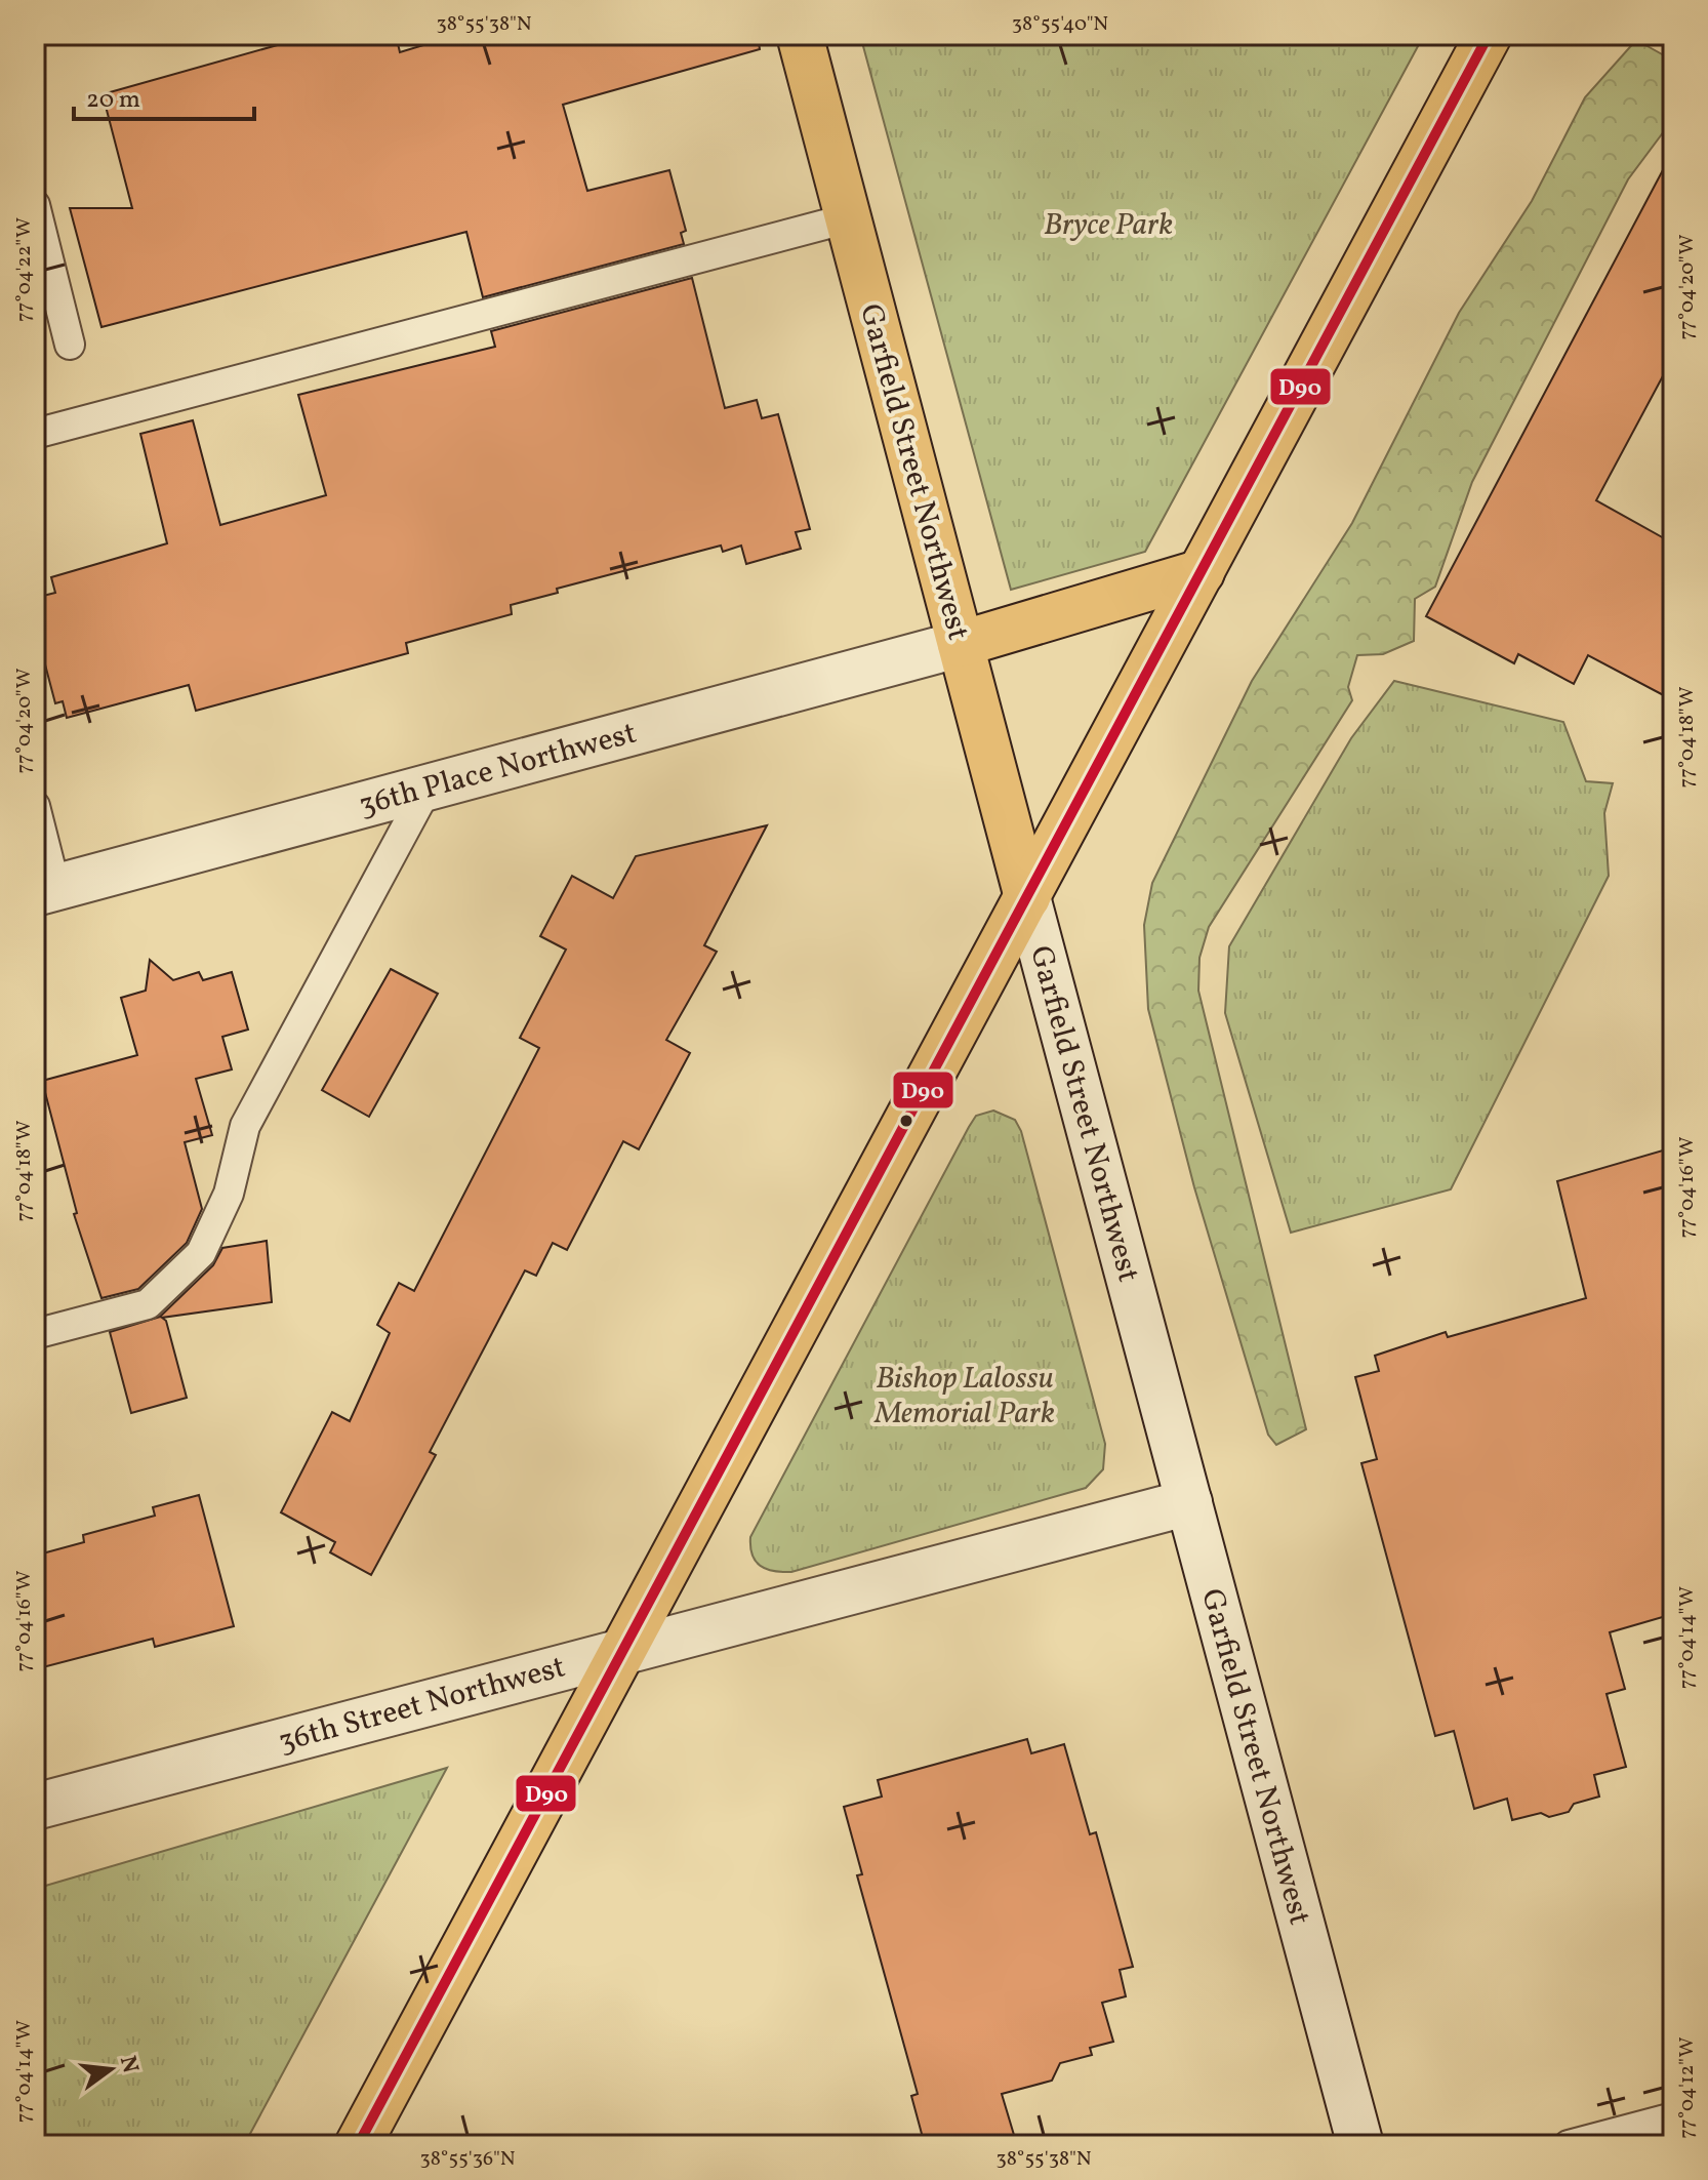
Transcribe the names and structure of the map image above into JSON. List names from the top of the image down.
{
  "streets": {
    "main road": ["Garfield Street Northwest"],
    "street": ["36th Place Northwest", "36th Street Northwest"]
  },
  "crossings": [
    ["Garfield Street Northwest", "36th Place Northwest"],
    ["Garfield Street Northwest", "36th Street Northwest"]
  ],
  "parks": ["Bryce Park", "Bishop Lalossu Memorial Park"],
  "lines": ["transit line D90"],
  "scale_bar": "20 m",
  "north": "right",
  "coordinates": [
    "38°55'38\"N",
    "38°55'40\"N",
    "77°04'22\"W",
    "77°04'20\"W",
    "77°04'18\"W",
    "77°04'16\"W",
    "77°04'14\"W",
    "77°04'12\"W",
    "38°55'36\"N"
  ]
}
